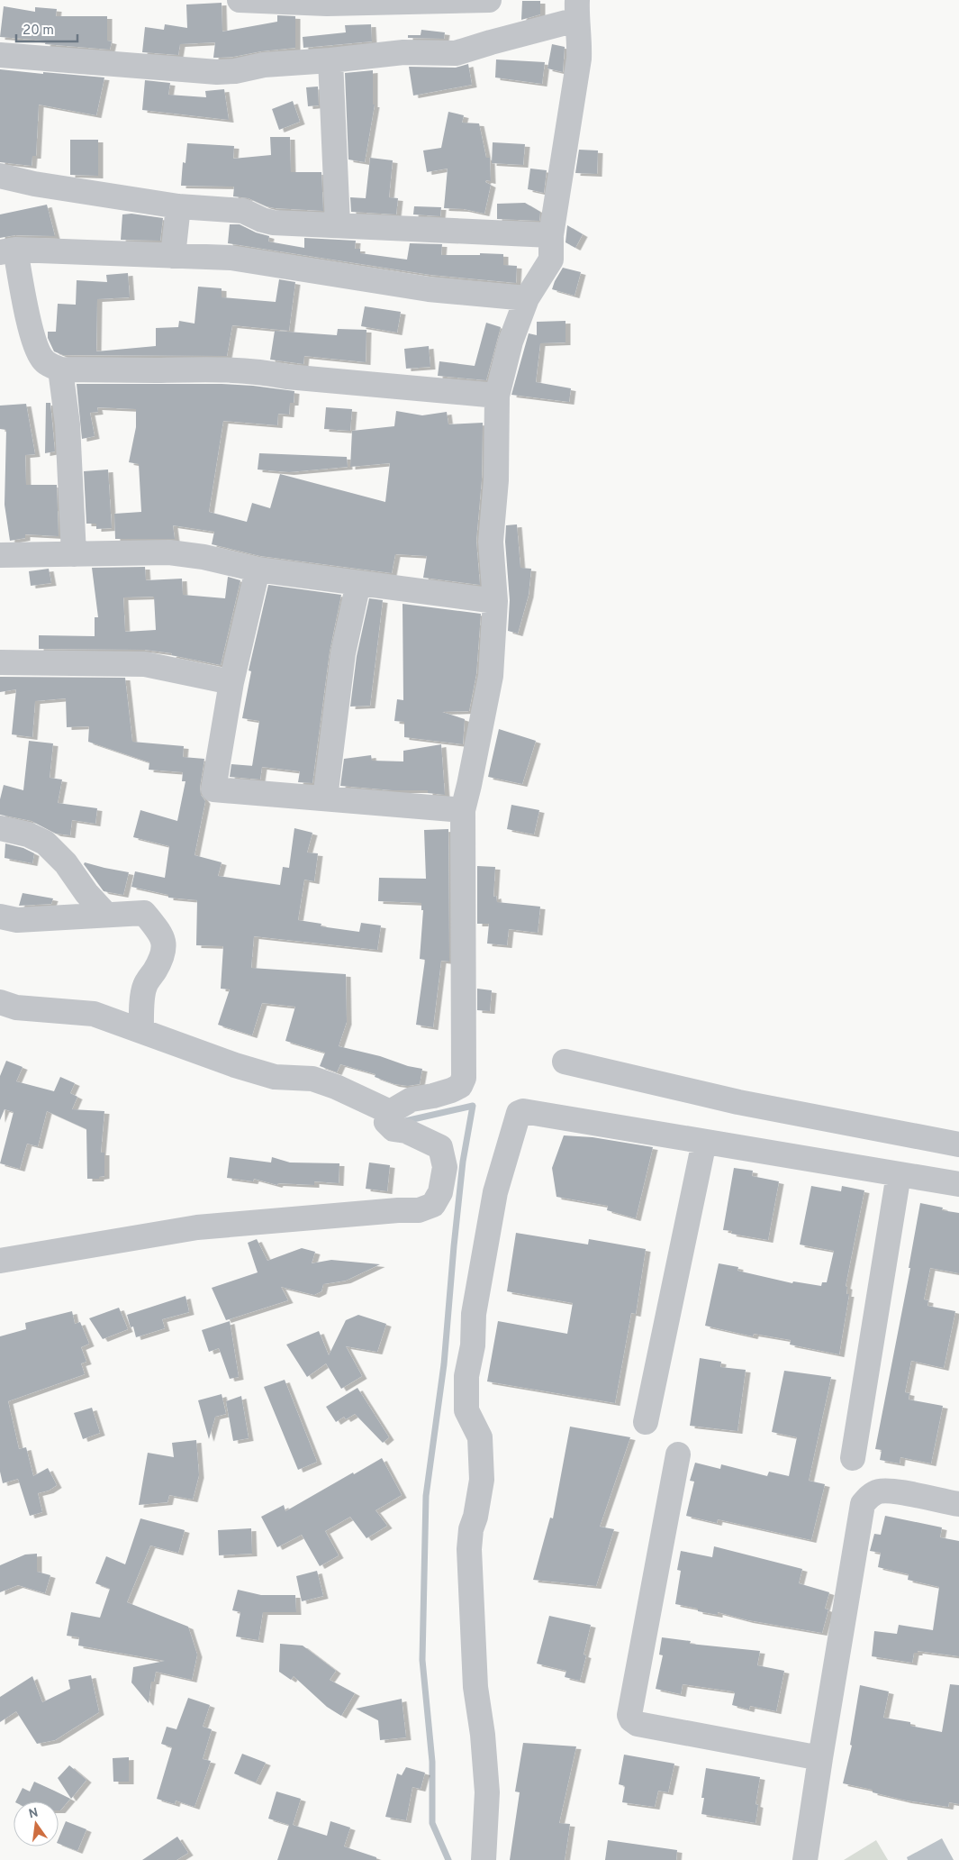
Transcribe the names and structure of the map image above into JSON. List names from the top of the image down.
{
  "scale_bar": "20 m",
  "north": "top"
}
